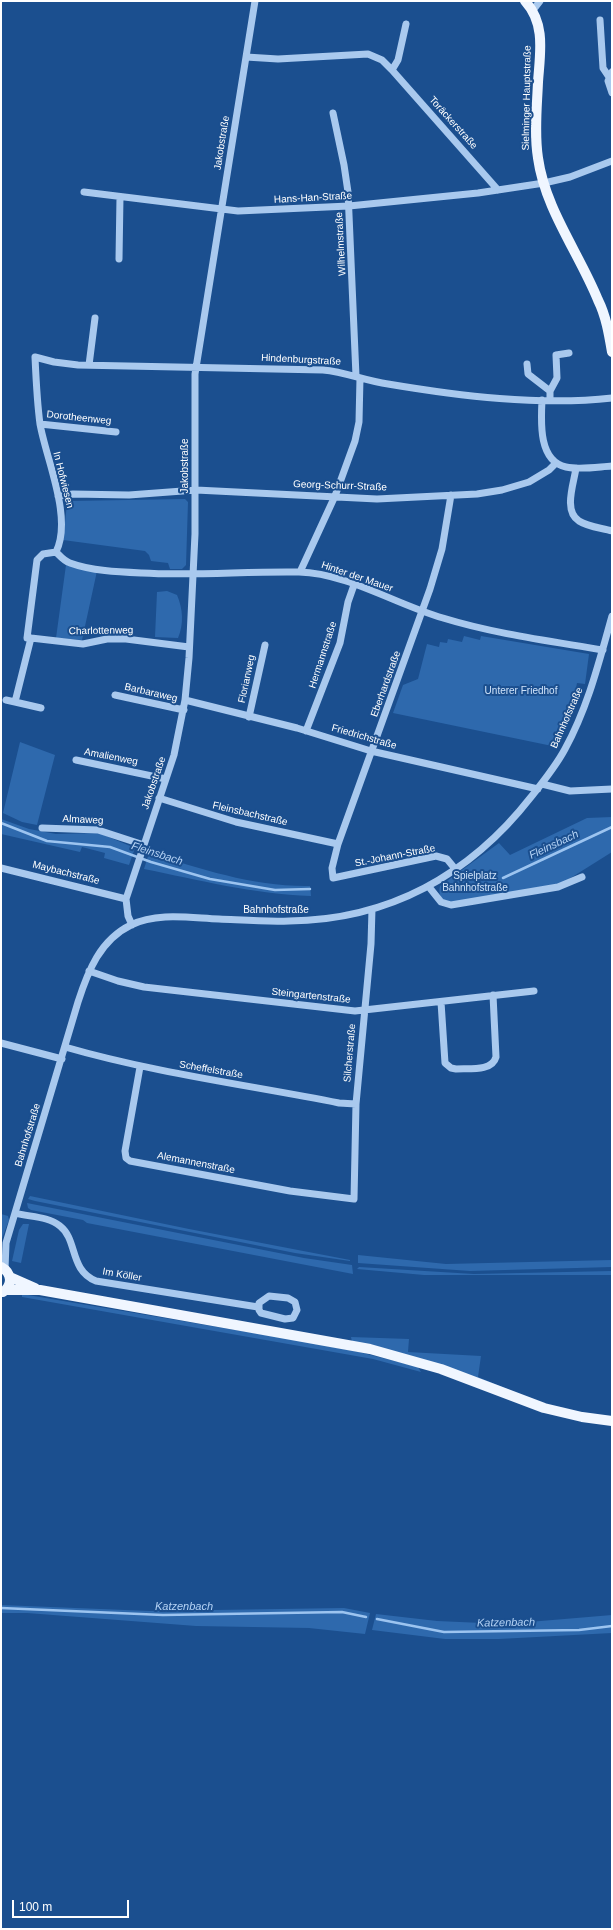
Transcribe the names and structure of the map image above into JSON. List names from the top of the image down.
{
  "streets": {
    "main road": ["Sielminger Hauptstraße"],
    "street": [
      "Toräckerstraße",
      "Jakobstraße",
      "Hans-Han-Straße",
      "Wilhelmstraße",
      "Hindenburgstraße",
      "Dorotheenweg",
      "In Hofwiesen",
      "Georg-Schurr-Straße",
      "Hinter der Mauer",
      "Charlottenweg",
      "Hermannstraße",
      "Florianweg",
      "Eberhardstraße",
      "Barbaraweg",
      "Bahnhofstraße",
      "Friedrichstraße",
      "Amalienweg",
      "Fleinsbachstraße",
      "Almaweg",
      "St.-Johann-Straße",
      "Maybachstraße",
      "Steingartenstraße",
      "Silcherstraße",
      "Scheffelstraße",
      "Alemannenstraße",
      "Im Köller"
    ]
  },
  "crossings": [
    ["Sielminger Hauptstraße", "Hans-Han-Straße"],
    ["Toräckerstraße", "Jakobstraße"],
    ["Toräckerstraße", "Hans-Han-Straße"],
    ["Jakobstraße", "Hans-Han-Straße"],
    ["Jakobstraße", "Hindenburgstraße"],
    ["Jakobstraße", "Georg-Schurr-Straße"],
    ["Jakobstraße", "Hinter der Mauer"],
    ["Jakobstraße", "Charlottenweg"],
    ["Jakobstraße", "Barbaraweg"],
    ["Jakobstraße", "Bahnhofstraße"],
    ["Jakobstraße", "Friedrichstraße"],
    ["Jakobstraße", "Amalienweg"],
    ["Jakobstraße", "Fleinsbachstraße"],
    ["Jakobstraße", "Almaweg"],
    ["Jakobstraße", "Maybachstraße"],
    ["Hans-Han-Straße", "Wilhelmstraße"],
    ["Wilhelmstraße", "Hindenburgstraße"],
    ["Wilhelmstraße", "Georg-Schurr-Straße"],
    ["Wilhelmstraße", "Hinter der Mauer"],
    ["Hindenburgstraße", "In Hofwiesen"],
    ["Dorotheenweg", "In Hofwiesen"],
    ["In Hofwiesen", "Georg-Schurr-Straße"],
    ["In Hofwiesen", "Hinter der Mauer"],
    ["Georg-Schurr-Straße", "Eberhardstraße"],
    ["Hinter der Mauer", "Hermannstraße"],
    ["Hinter der Mauer", "Eberhardstraße"],
    ["Hinter der Mauer", "Bahnhofstraße"],
    ["Hermannstraße", "Friedrichstraße"],
    ["Florianweg", "Friedrichstraße"],
    ["Eberhardstraße", "Friedrichstraße"],
    ["Eberhardstraße", "Fleinsbachstraße"],
    ["Eberhardstraße", "St.-Johann-Straße"],
    ["Bahnhofstraße", "Friedrichstraße"],
    ["Bahnhofstraße", "St.-Johann-Straße"],
    ["Bahnhofstraße", "Steingartenstraße"],
    ["Bahnhofstraße", "Silcherstraße"],
    ["Bahnhofstraße", "Scheffelstraße"],
    ["Bahnhofstraße", "Im Köller"],
    ["Steingartenstraße", "Silcherstraße"],
    ["Silcherstraße", "Scheffelstraße"],
    ["Silcherstraße", "Alemannenstraße"],
    ["Scheffelstraße", "Alemannenstraße"]
  ],
  "water": ["Fleinsbach", "Katzenbach"],
  "parks": ["Unterer Friedhof", "Spielplatz Bahnhofstraße"],
  "scale_bar": "100 m"
}
